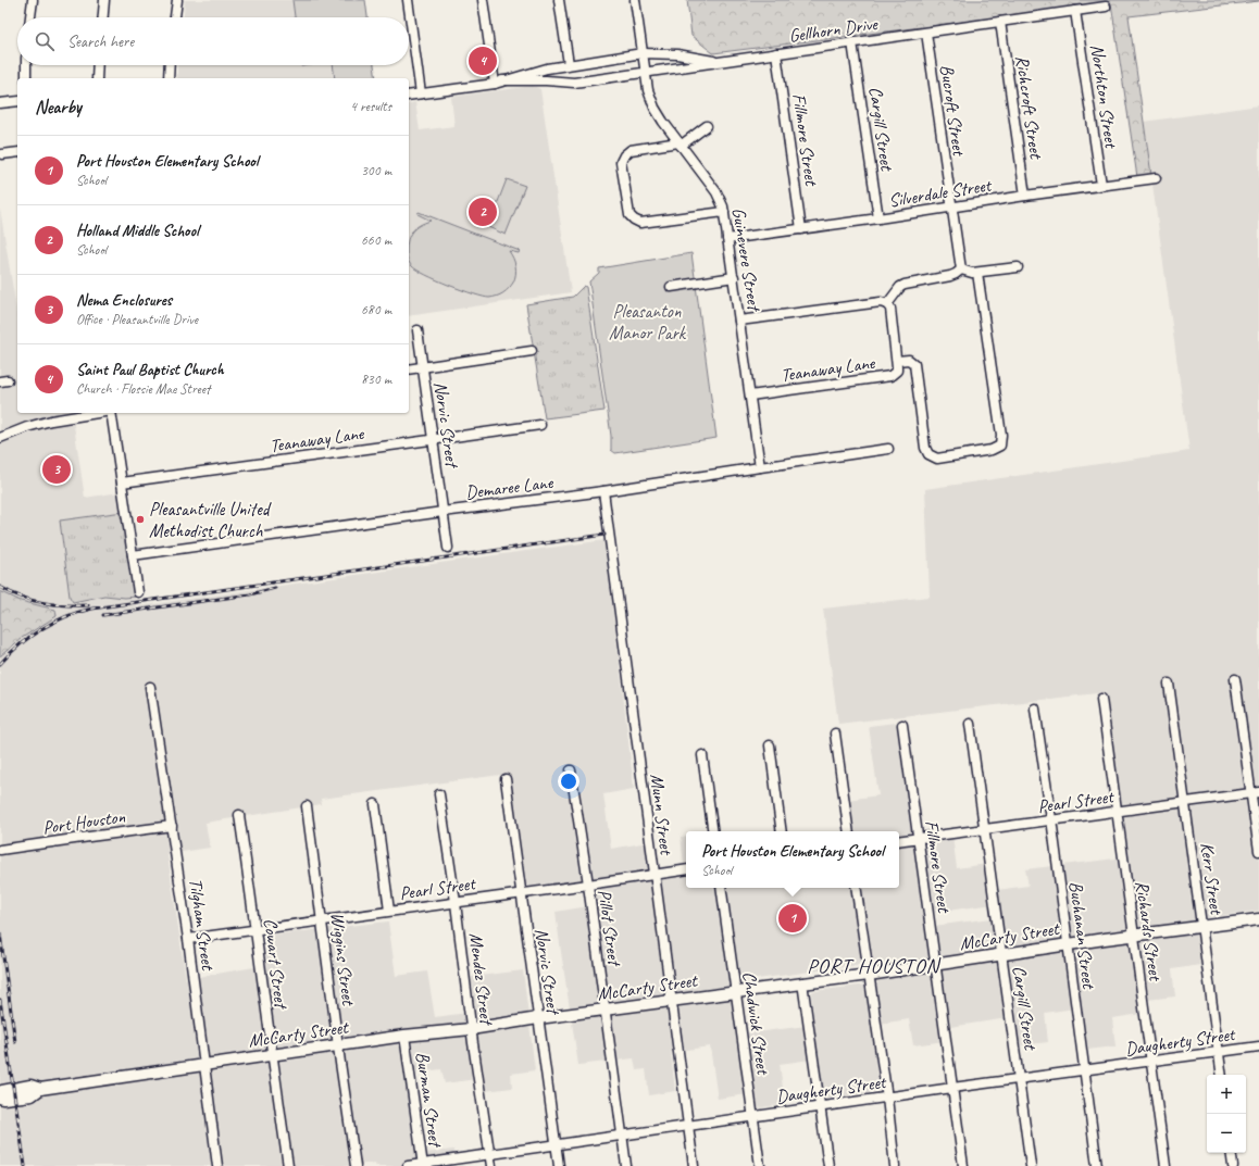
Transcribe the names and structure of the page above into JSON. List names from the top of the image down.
{
  "streets": {
    "main road": ["McCarty Street"],
    "street": [
      "Gellhorn Drive",
      "Northton Street",
      "Richcroft Street",
      "Bucroft Street",
      "Cargill Street",
      "Fillmore Street",
      "Silverdale Street",
      "Guinevere Street",
      "Teanaway Lane",
      "Norvic Street",
      "Demaree Lane",
      "Pearl Street",
      "Munn Street",
      "Port Houston",
      "Kerr Street",
      "Tilgham Street",
      "Pillot Street",
      "Richards Street",
      "Buchanan Street",
      "Wiggins Street",
      "Cowart Street",
      "Mendez Street",
      "Chadwick Street",
      "Daugherty Street",
      "Burman Street"
    ]
  },
  "crossings": [
    ["Gellhorn Drive", "Northton Street"],
    ["Gellhorn Drive", "Richcroft Street"],
    ["Gellhorn Drive", "Bucroft Street"],
    ["Gellhorn Drive", "Cargill Street"],
    ["Gellhorn Drive", "Fillmore Street"],
    ["Gellhorn Drive", "Guinevere Street"],
    ["Northton Street", "Silverdale Street"],
    ["Richcroft Street", "Silverdale Street"],
    ["Bucroft Street", "Silverdale Street"],
    ["Cargill Street", "Silverdale Street"],
    ["Cargill Street", "Pearl Street"],
    ["Cargill Street", "McCarty Street"],
    ["Cargill Street", "Daugherty Street"],
    ["Fillmore Street", "Silverdale Street"],
    ["Fillmore Street", "Pearl Street"],
    ["Fillmore Street", "McCarty Street"],
    ["Fillmore Street", "Daugherty Street"],
    ["Silverdale Street", "Guinevere Street"],
    ["Guinevere Street", "Teanaway Lane"],
    ["Guinevere Street", "Demaree Lane"],
    ["Teanaway Lane", "Norvic Street"],
    ["Norvic Street", "Demaree Lane"],
    ["Norvic Street", "Pearl Street"],
    ["Norvic Street", "McCarty Street"],
    ["Norvic Street", "Daugherty Street"],
    ["Demaree Lane", "Munn Street"],
    ["Pearl Street", "Munn Street"],
    ["Pearl Street", "Kerr Street"],
    ["Pearl Street", "Tilgham Street"],
    ["Pearl Street", "Pillot Street"],
    ["Pearl Street", "Richards Street"],
    ["Pearl Street", "Buchanan Street"],
    ["Pearl Street", "Wiggins Street"],
    ["Pearl Street", "Cowart Street"],
    ["Pearl Street", "Mendez Street"],
    ["Munn Street", "McCarty Street"],
    ["Munn Street", "Daugherty Street"],
    ["Port Houston", "Tilgham Street"],
    ["Kerr Street", "McCarty Street"],
    ["Kerr Street", "Daugherty Street"],
    ["Tilgham Street", "McCarty Street"],
    ["Pillot Street", "McCarty Street"],
    ["Pillot Street", "Daugherty Street"],
    ["Richards Street", "McCarty Street"],
    ["Richards Street", "Daugherty Street"],
    ["Buchanan Street", "McCarty Street"],
    ["Buchanan Street", "Daugherty Street"],
    ["McCarty Street", "Wiggins Street"],
    ["McCarty Street", "Cowart Street"],
    ["McCarty Street", "Mendez Street"],
    ["McCarty Street", "Chadwick Street"],
    ["McCarty Street", "Burman Street"],
    ["Mendez Street", "Daugherty Street"],
    ["Chadwick Street", "Daugherty Street"],
    ["Daugherty Street", "Burman Street"]
  ],
  "districts": ["PORT HOUSTON"],
  "parks": ["Pleasanton Manor Park"],
  "places": ["Pleasantville United Methodist Church"],
  "page": {
    "search": "Search here",
    "pins": [
      "4",
      "2",
      "3",
      "1"
    ],
    "heading": ["Nearby", "4 results"],
    "list": [
      {
        "mark": "1",
        "name": "Port Houston Elementary School",
        "note": "School",
        "value": "300 m"
      },
      {
        "mark": "2",
        "name": "Holland Middle School",
        "note": "School",
        "value": "660 m"
      },
      {
        "mark": "3",
        "name": "Nema Enclosures",
        "note": "Office · Pleasantville Drive",
        "value": "680 m"
      },
      {
        "mark": "4",
        "name": "Saint Paul Baptist Church",
        "note": "Church · Flossie Mae Street",
        "value": "830 m"
      }
    ],
    "popup": ["Port Houston Elementary School", "School"],
    "map_buttons": ["+", "−"]
  }
}
